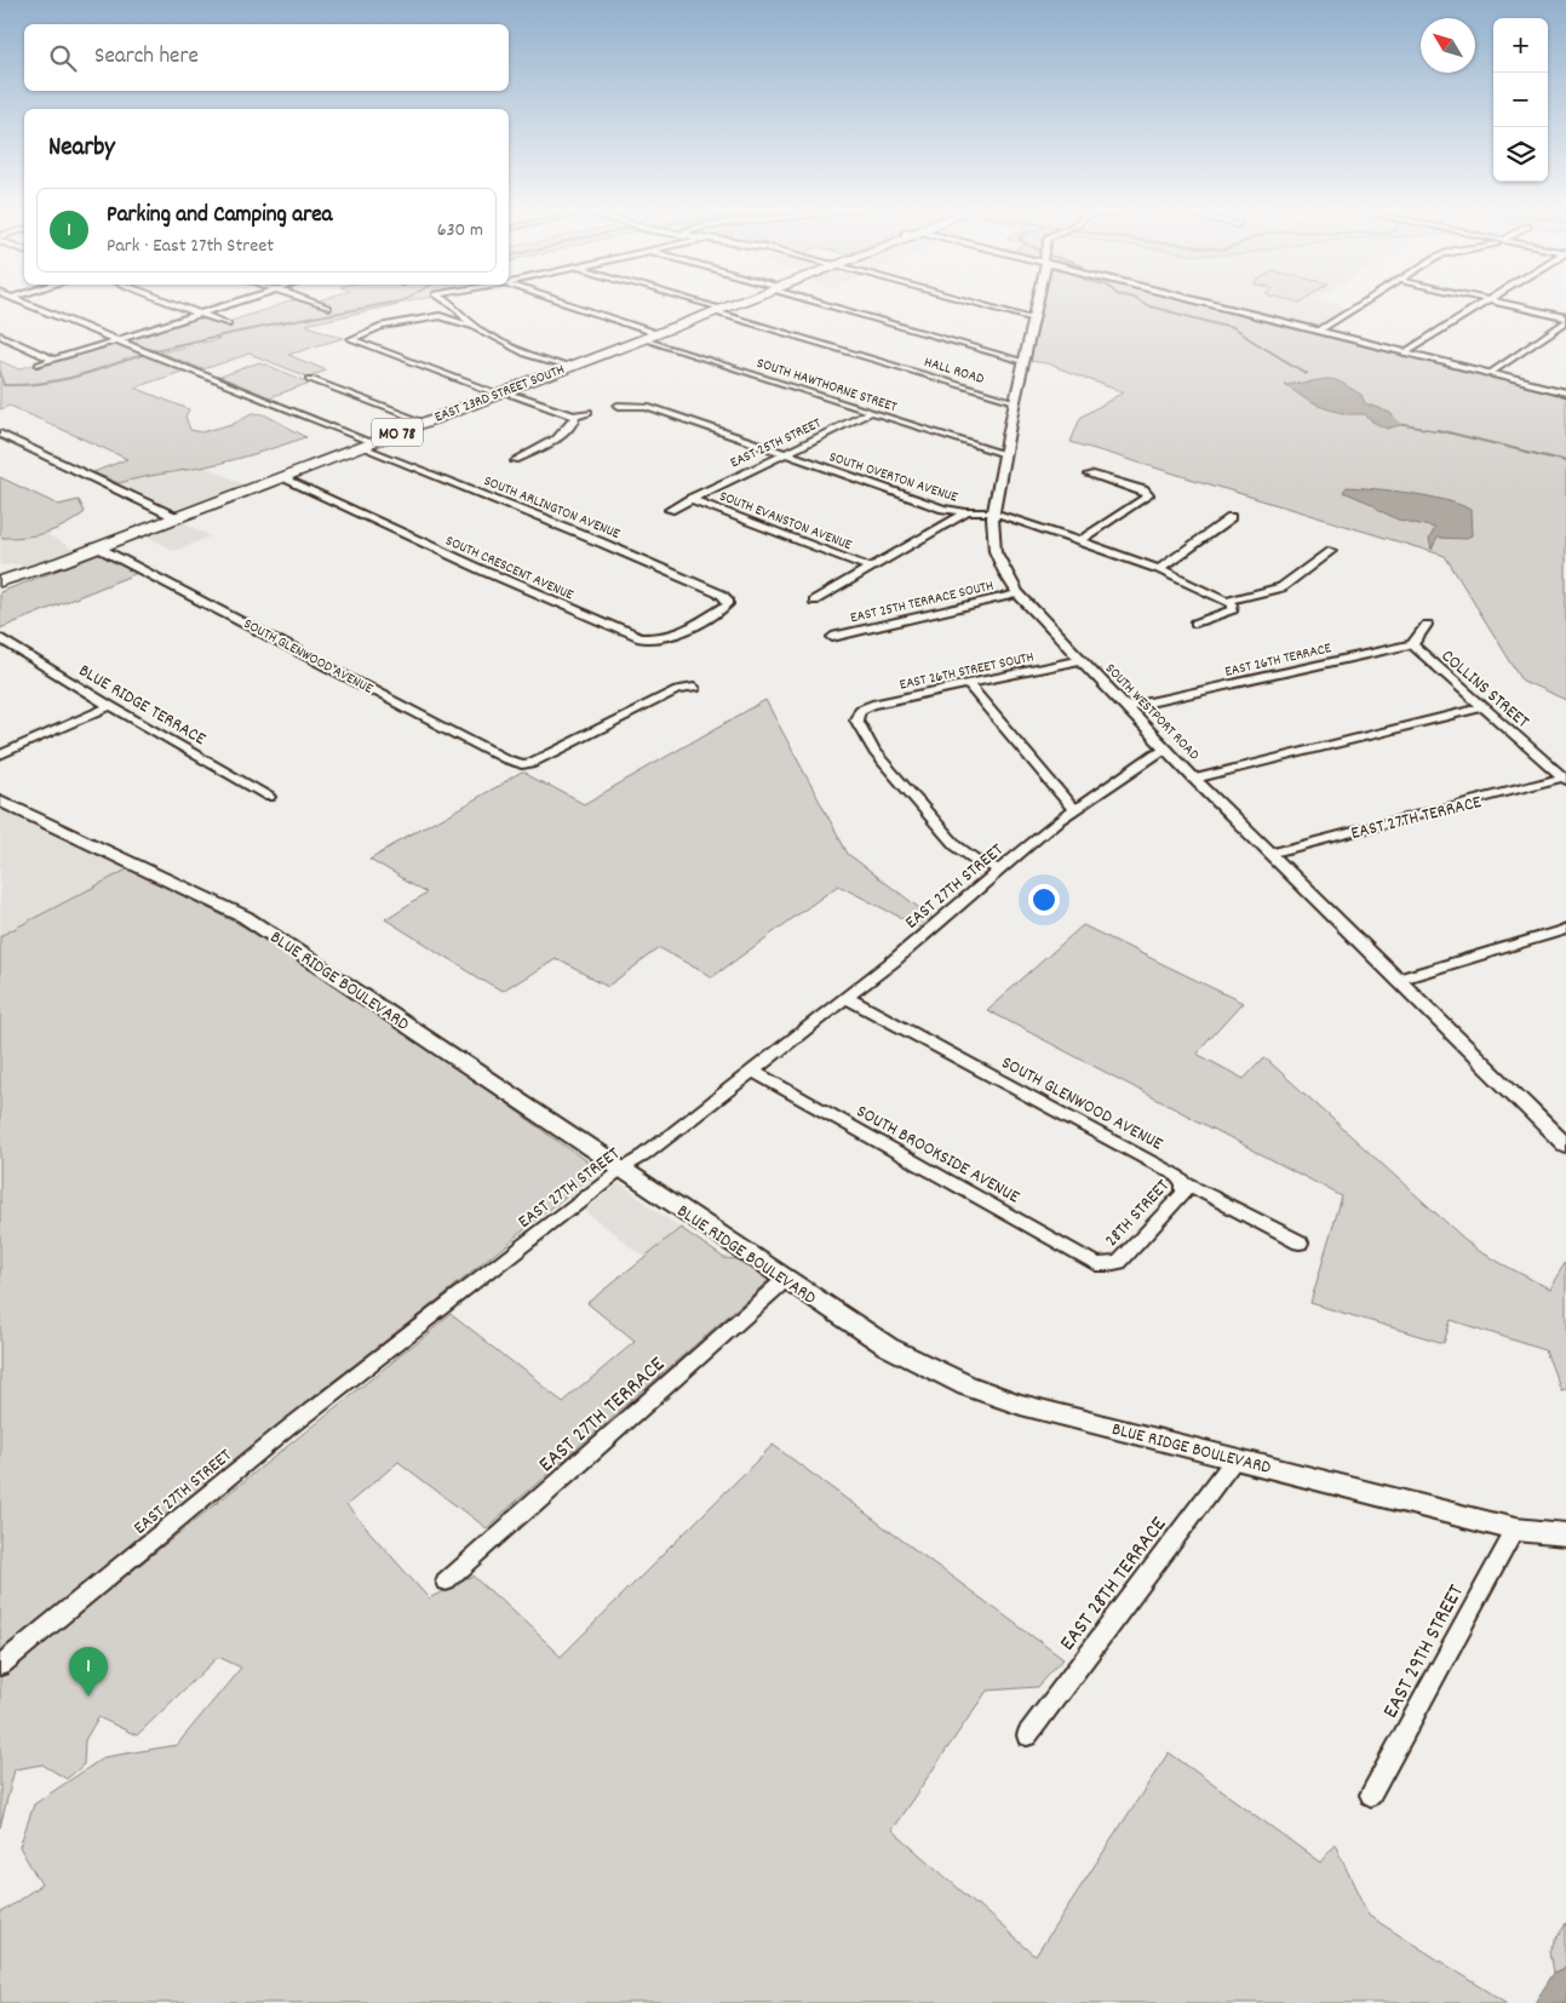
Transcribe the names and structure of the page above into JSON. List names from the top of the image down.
{
  "streets": {
    "main road": ["EAST 23RD STREET SOUTH", "MO 78", "BLUE RIDGE BOULEVARD"],
    "street": [
      "HALL ROAD",
      "SOUTH HAWTHORNE STREET",
      "EAST 25TH STREET",
      "SOUTH OVERTON AVENUE",
      "SOUTH ARLINGTON AVENUE",
      "SOUTH EVANSTON AVENUE",
      "SOUTH CRESCENT AVENUE",
      "EAST 25TH TERRACE SOUTH",
      "SOUTH GLENWOOD AVENUE",
      "EAST 26TH TERRACE",
      "EAST 26TH STREET SOUTH",
      "COLLINS STREET",
      "BLUE RIDGE TERRACE",
      "SOUTH WESTPORT ROAD",
      "EAST 27TH TERRACE",
      "EAST 27TH STREET",
      "SOUTH BROOKSIDE AVENUE",
      "28TH STREET",
      "EAST 28TH TERRACE",
      "EAST 29TH STREET"
    ]
  },
  "crossings": [
    ["HALL ROAD", "EAST 23RD STREET SOUTH"],
    ["HALL ROAD", "SOUTH WESTPORT ROAD"],
    ["SOUTH HAWTHORNE STREET", "EAST 23RD STREET SOUTH"],
    ["SOUTH HAWTHORNE STREET", "EAST 25TH STREET"],
    ["SOUTH HAWTHORNE STREET", "SOUTH WESTPORT ROAD"],
    ["EAST 23RD STREET SOUTH", "SOUTH ARLINGTON AVENUE"],
    ["EAST 23RD STREET SOUTH", "SOUTH CRESCENT AVENUE"],
    ["EAST 23RD STREET SOUTH", "SOUTH GLENWOOD AVENUE"],
    ["EAST 25TH STREET", "SOUTH OVERTON AVENUE"],
    ["EAST 25TH STREET", "SOUTH EVANSTON AVENUE"],
    ["SOUTH OVERTON AVENUE", "SOUTH WESTPORT ROAD"],
    ["SOUTH ARLINGTON AVENUE", "SOUTH CRESCENT AVENUE"],
    ["EAST 25TH TERRACE SOUTH", "SOUTH WESTPORT ROAD"],
    ["SOUTH GLENWOOD AVENUE", "EAST 27TH STREET"],
    ["SOUTH GLENWOOD AVENUE", "28TH STREET"],
    ["EAST 26TH TERRACE", "COLLINS STREET"],
    ["EAST 26TH TERRACE", "SOUTH WESTPORT ROAD"],
    ["EAST 26TH STREET SOUTH", "SOUTH WESTPORT ROAD"],
    ["EAST 26TH STREET SOUTH", "EAST 27TH STREET"],
    ["COLLINS STREET", "EAST 27TH TERRACE"],
    ["SOUTH WESTPORT ROAD", "EAST 27TH TERRACE"],
    ["SOUTH WESTPORT ROAD", "EAST 27TH STREET"],
    ["EAST 27TH TERRACE", "BLUE RIDGE BOULEVARD"],
    ["EAST 27TH STREET", "BLUE RIDGE BOULEVARD"],
    ["EAST 27TH STREET", "SOUTH BROOKSIDE AVENUE"],
    ["BLUE RIDGE BOULEVARD", "EAST 28TH TERRACE"],
    ["BLUE RIDGE BOULEVARD", "EAST 29TH STREET"],
    ["SOUTH BROOKSIDE AVENUE", "28TH STREET"]
  ],
  "north": "top left",
  "page": {
    "map_buttons": ["+", "−"],
    "search": "Search here",
    "heading": "Nearby",
    "list": [
      {
        "mark": "1",
        "name": "Parking and Camping area",
        "note": "Park · East 27th Street",
        "value": "630 m"
      }
    ],
    "pins": "1"
  }
}
